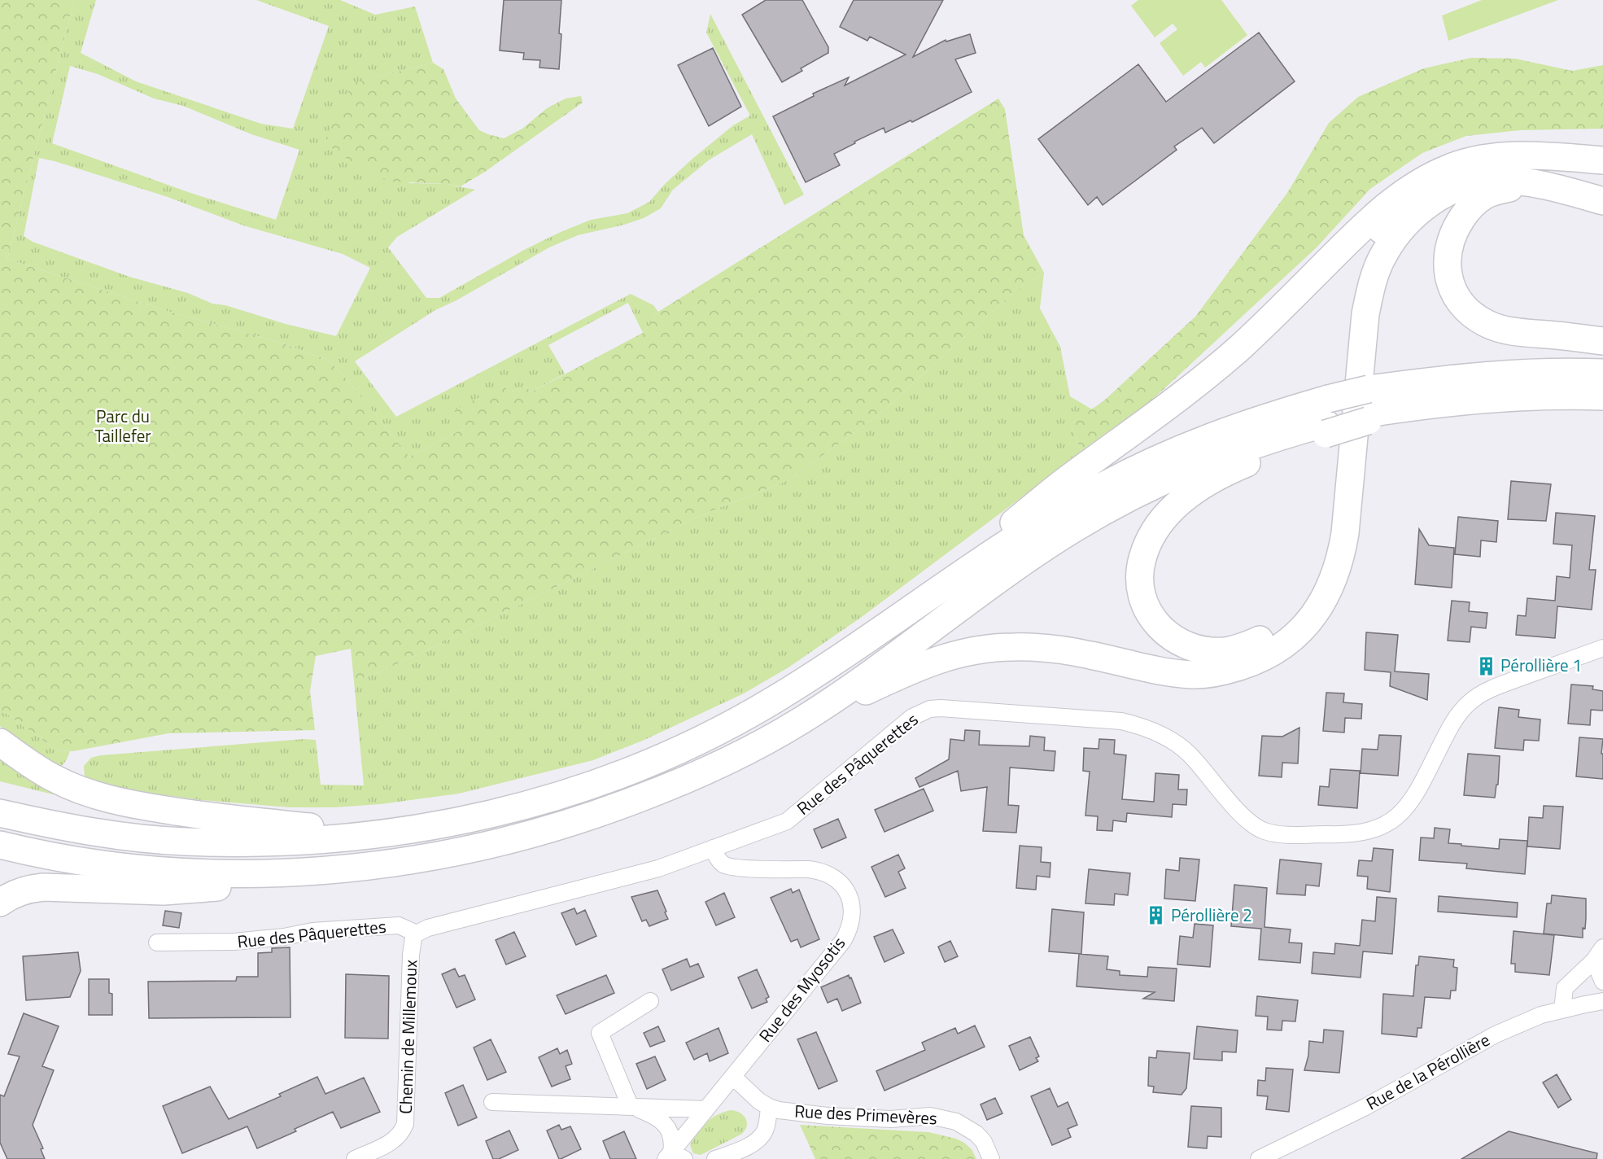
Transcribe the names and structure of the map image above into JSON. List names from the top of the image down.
{
  "streets": {
    "street": [
      "Rue des Pâquerettes",
      "Rue des Myosotis",
      "Chemin de Millemoux",
      "Rue de la Pérollière",
      "Rue des Primevères"
    ]
  },
  "crossings": [
    ["Rue des Pâquerettes", "Rue des Myosotis"],
    ["Rue des Pâquerettes", "Chemin de Millemoux"],
    ["Rue des Myosotis", "Rue des Primevères"]
  ],
  "parks": ["Parc du Taillefer"],
  "places": {
    "building": ["Pérollière 1", "Pérollière 2"]
  }
}
